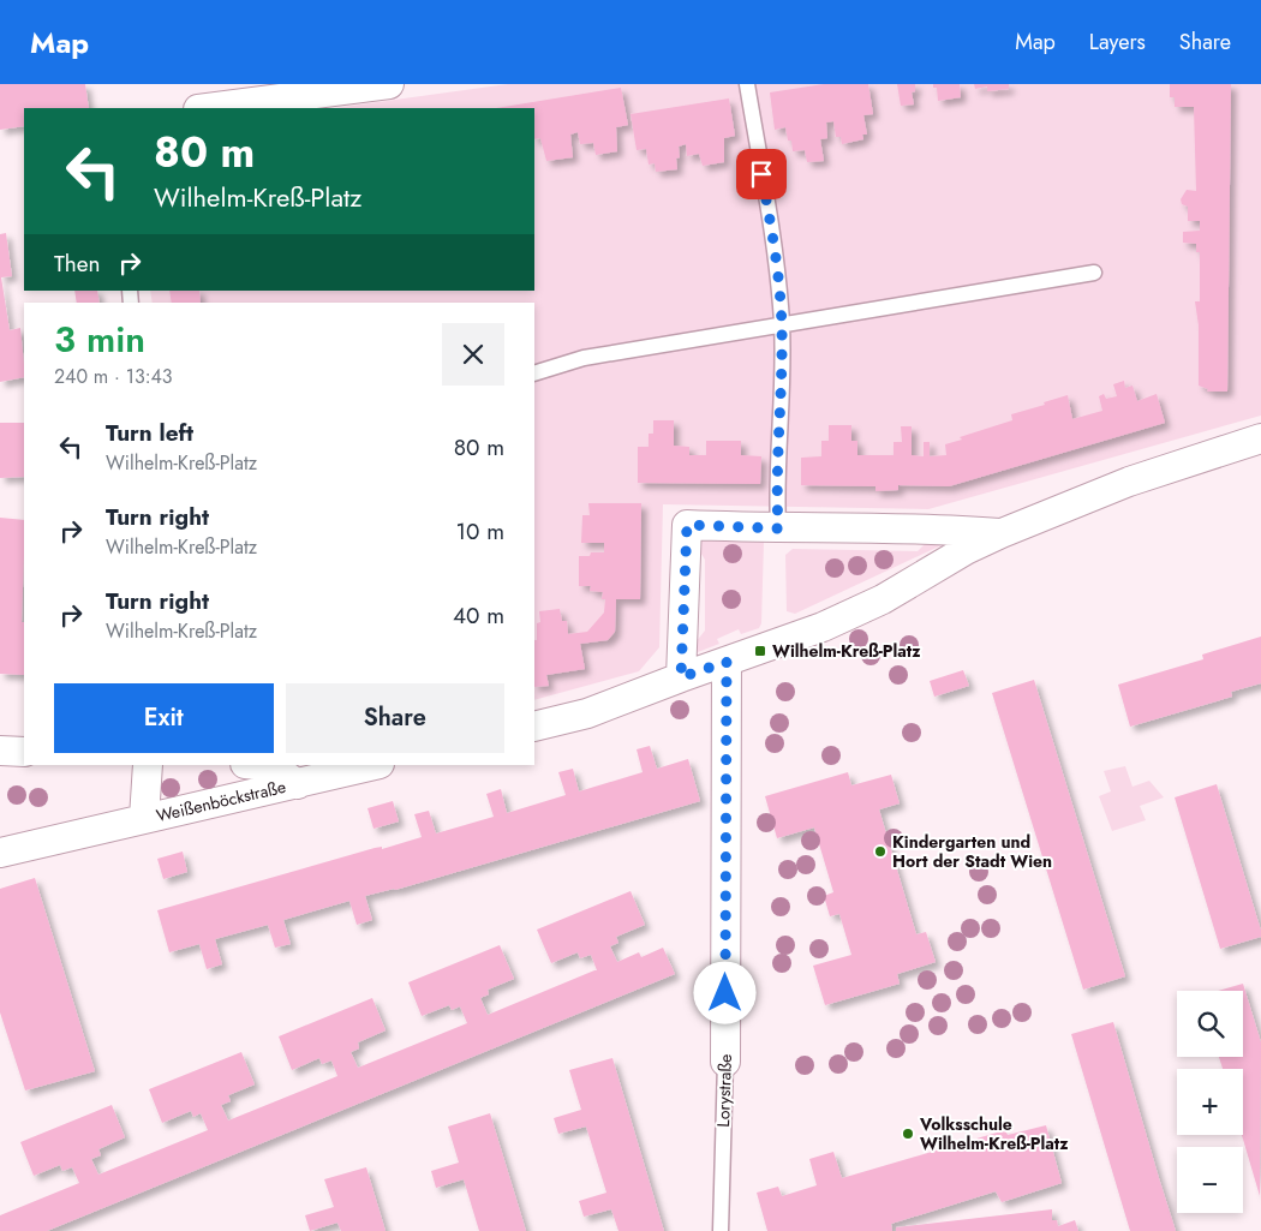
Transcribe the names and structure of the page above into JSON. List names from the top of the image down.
{
  "streets": {
    "street": ["Weißenböckstraße", "Lorystraße"]
  },
  "places": {
    "transit": ["Wilhelm-Kreß-Platz"],
    "other": ["Kindergarten und Hort der Stadt Wien", "Volksschule Wilhelm-Kreß-Platz"]
  },
  "page": {
    "header": "Map",
    "nav": ["Map", "Layers", "Share"],
    "turn": ["80 m", "Wilhelm-Kreß-Platz"],
    "then": "Then",
    "heading": ["3 min", "240 m · 13:43"],
    "list": [
      {
        "name": "Turn left",
        "note": "Wilhelm-Kreß-Platz",
        "value": "80 m"
      },
      {
        "name": "Turn right",
        "note": "Wilhelm-Kreß-Platz",
        "value": "10 m"
      },
      {
        "name": "Turn right",
        "note": "Wilhelm-Kreß-Platz",
        "value": "40 m"
      }
    ],
    "buttons": ["Exit", "Share"],
    "map_buttons": ["+", "−"]
  }
}
